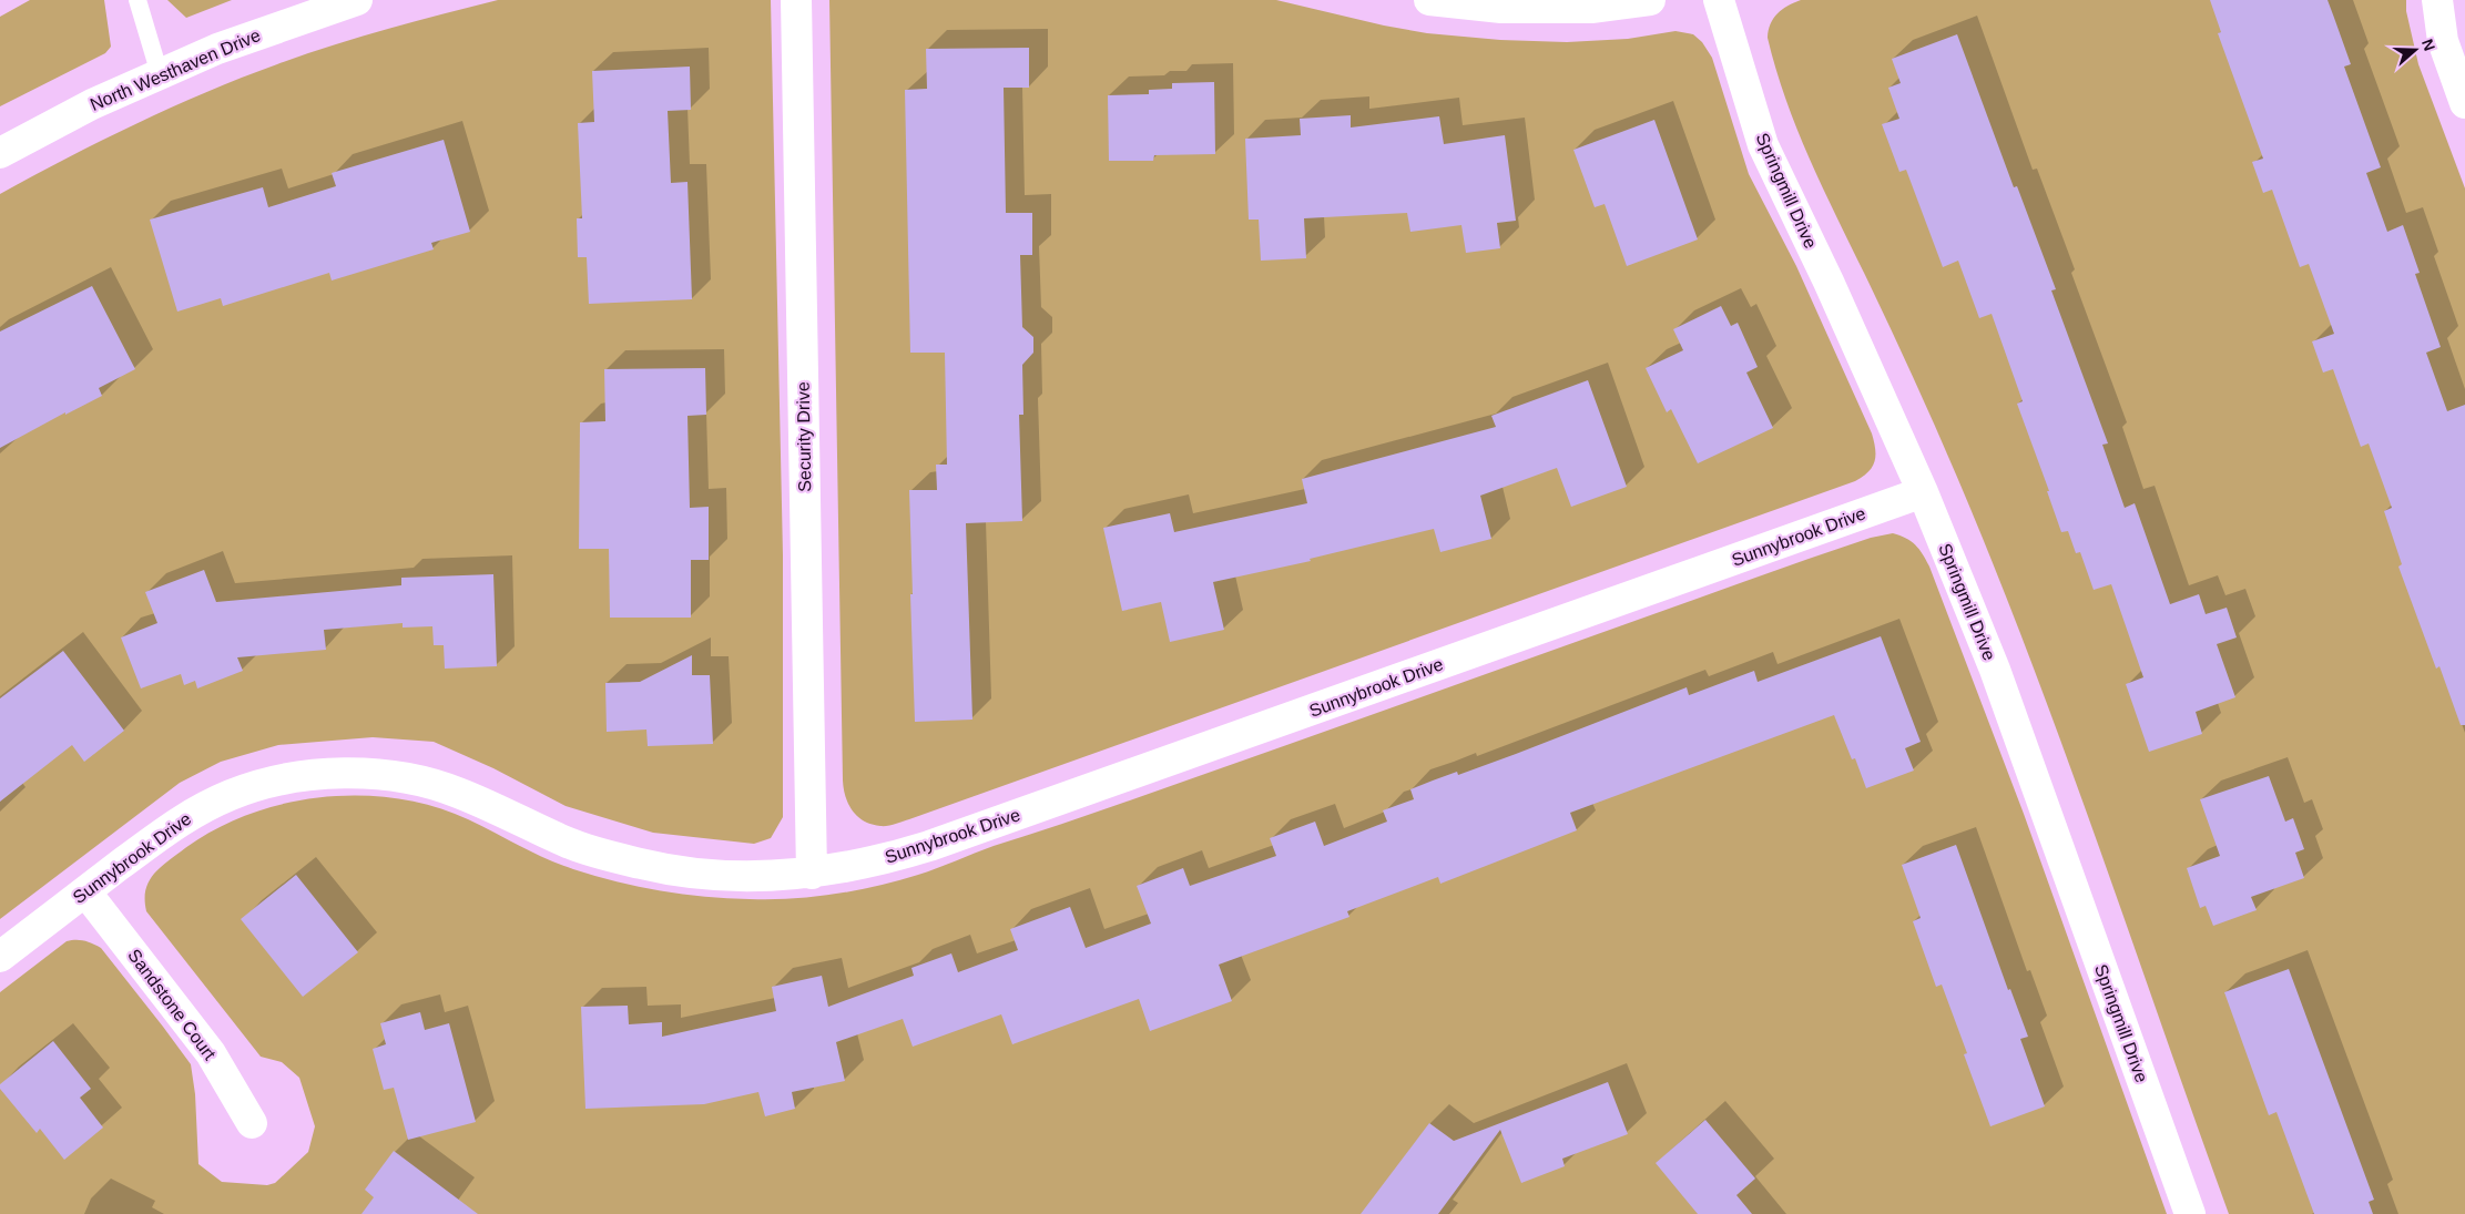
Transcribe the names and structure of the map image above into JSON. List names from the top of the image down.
{
  "streets": {
    "street": [
      "North Westhaven Drive",
      "Springmill Drive",
      "Security Drive",
      "Sunnybrook Drive",
      "Sandstone Court"
    ]
  },
  "crossings": [
    ["Springmill Drive", "Sunnybrook Drive"],
    ["Security Drive", "Sunnybrook Drive"],
    ["Sunnybrook Drive", "Sandstone Court"]
  ],
  "north": "right"
}
